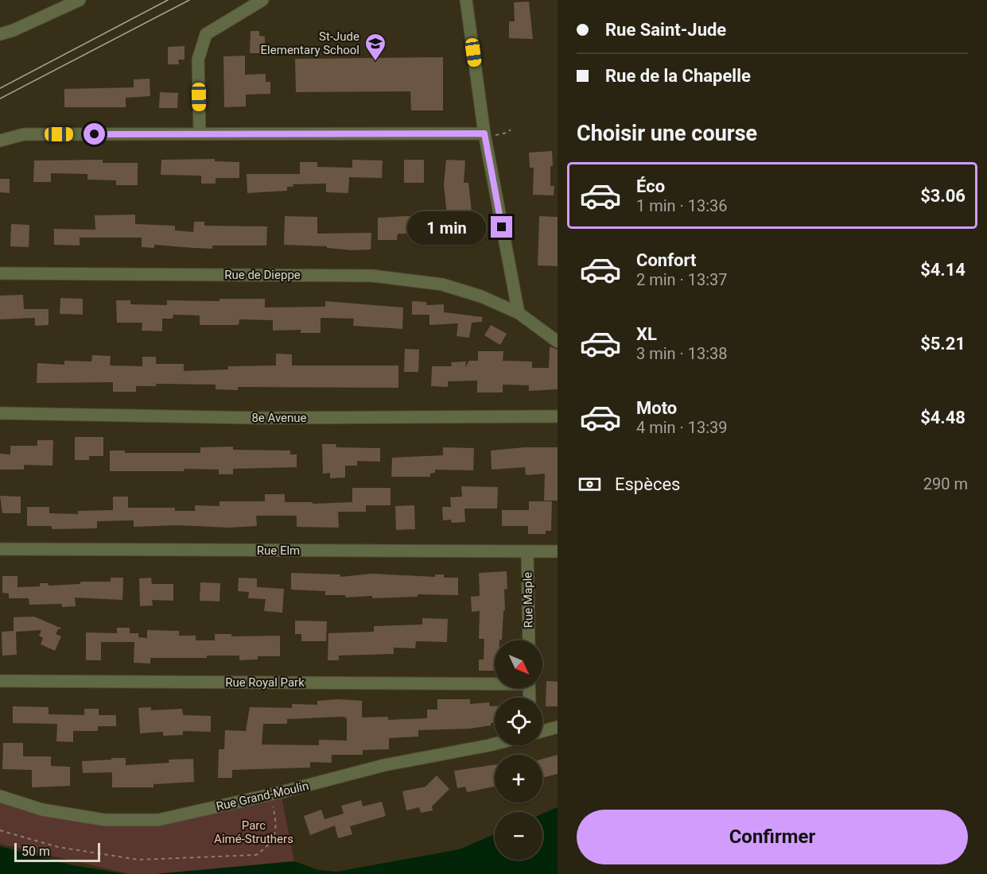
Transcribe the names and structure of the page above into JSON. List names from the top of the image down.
{
  "streets": {
    "street": [
      "Rue de Dieppe",
      "8e Avenue",
      "Rue Elm",
      "Rue Maple",
      "Rue Royal Park",
      "Rue Grand-Moulin"
    ]
  },
  "crossings": [
    ["Rue Elm", "Rue Maple"]
  ],
  "parks": ["Parc Aimé-Struthers"],
  "places": {
    "school or university": ["St-Jude Elementary School"]
  },
  "scale_bar": "50 m",
  "north": "bottom right",
  "page": {
    "banner": ["Rue Saint-Jude", "Rue de la Chapelle"],
    "heading": "Choisir une course",
    "list": [
      {
        "name": "Éco",
        "note": "1 min · 13:36",
        "value": "$3.06"
      },
      {
        "name": "Confort",
        "note": "2 min · 13:37",
        "value": "$4.14"
      },
      {
        "name": "XL",
        "note": "3 min · 13:38",
        "value": "$5.21"
      },
      {
        "name": "Moto",
        "note": "4 min · 13:39",
        "value": "$4.48"
      }
    ],
    "bubble": "1 min",
    "pay": ["Espèces", "290 m"],
    "map_buttons": ["+", "−"],
    "buttons": "Confirmer",
    "scale": "50 m"
  }
}
